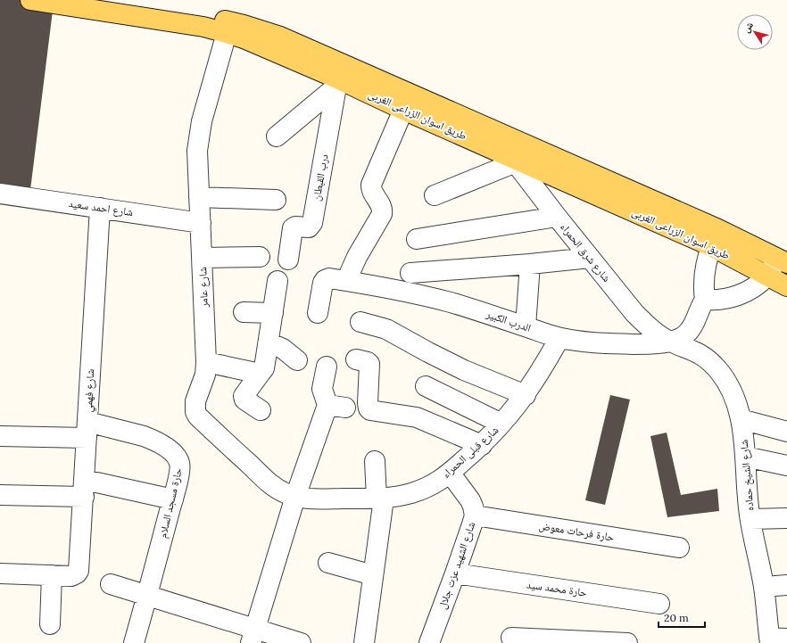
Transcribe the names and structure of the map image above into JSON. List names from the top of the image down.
{
  "streets": {
    "main road": ["طريق اسوان الزراعى الغربى"],
    "street": [
      "درب القبطان",
      "شارع احمد سعيد",
      "شارع شرق الحمراء",
      "شارع عامر",
      "الدرب الكبير",
      "شارع فهمي",
      "شارع قبلى الحمراء",
      "شارع الشيخ حماده",
      "حارة مسجد السلام",
      "حارة فرحات معوض",
      "شارع الشهيد عزت جلال",
      "حارة محمد سيد"
    ]
  },
  "crossings": [
    ["طريق اسوان الزراعى الغربى", "درب القبطان"],
    ["طريق اسوان الزراعى الغربى", "شارع شرق الحمراء"],
    ["طريق اسوان الزراعى الغربى", "شارع عامر"],
    ["شارع احمد سعيد", "شارع عامر"],
    ["شارع احمد سعيد", "شارع فهمي"],
    ["شارع شرق الحمراء", "الدرب الكبير"],
    ["شارع شرق الحمراء", "شارع الشيخ حماده"],
    ["شارع عامر", "شارع قبلى الحمراء"],
    ["الدرب الكبير", "شارع قبلى الحمراء"],
    ["الدرب الكبير", "شارع الشيخ حماده"],
    ["شارع فهمي", "حارة مسجد السلام"],
    ["شارع قبلى الحمراء", "شارع الشهيد عزت جلال"],
    ["حارة فرحات معوض", "شارع الشهيد عزت جلال"],
    ["شارع الشهيد عزت جلال", "حارة محمد سيد"]
  ],
  "scale_bar": "20 m",
  "north": "top left"
}
